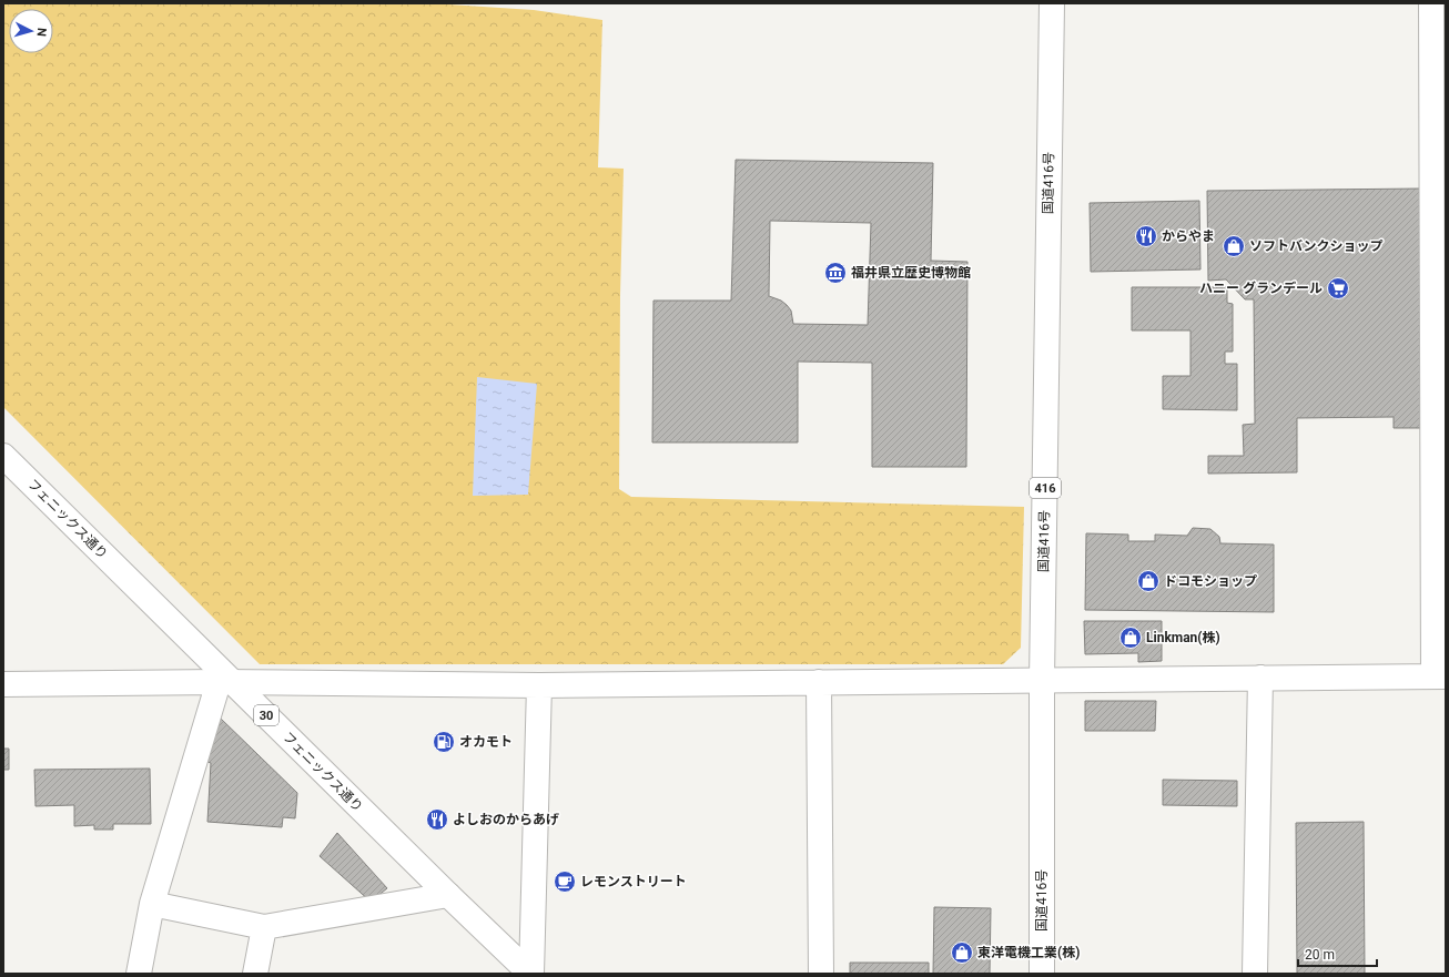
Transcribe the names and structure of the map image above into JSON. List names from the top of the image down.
{
  "streets": {
    "main road": [
      "国道416号",
      "416",
      "フェニックス通り",
      "30"
    ]
  },
  "places": {
    "restaurant": ["からやま", "よしおのからあげ"],
    "shop": [
      "ソフトバンクショップ",
      "ドコモショップ",
      "Linkman(株)",
      "東洋電機工業(株)"
    ],
    "museum": ["福井県立歴史博物館"],
    "supermarket": ["ハニー グランデール"],
    "fuel station": ["オカモト"],
    "cafe": ["レモンストリート"]
  },
  "scale_bar": "20 m",
  "north": "right"
}
